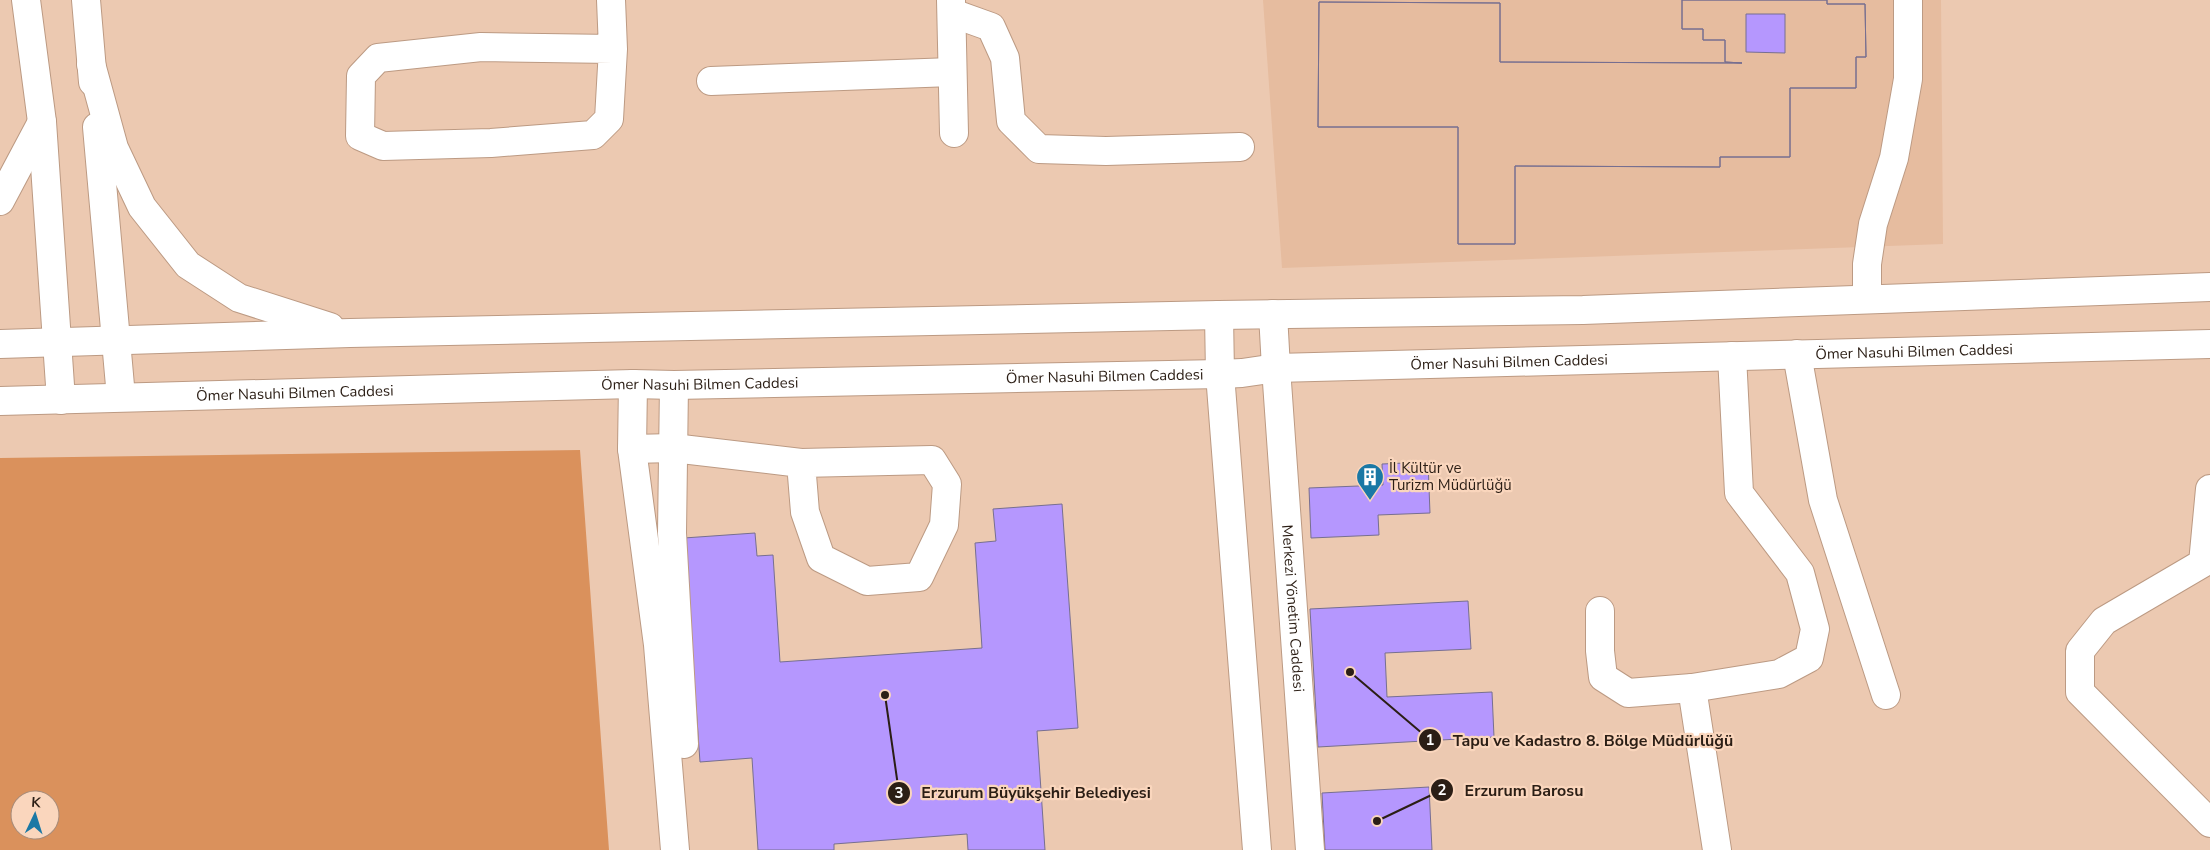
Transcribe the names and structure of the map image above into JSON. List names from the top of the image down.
{
  "streets": {
    "main road": ["Ömer Nasuhi Bilmen Caddesi", "Merkezi Yönetim Caddesi"]
  },
  "crossings": [
    ["Ömer Nasuhi Bilmen Caddesi", "Merkezi Yönetim Caddesi"]
  ],
  "places": {
    "building": ["İl Kültür ve Turizm Müdürlüğü"],
    "other": ["Tapu ve Kadastro 8. Bölge Müdürlüğü", "Erzurum Büyükşehir Belediyesi", "Erzurum Barosu"]
  },
  "north": "top"
}
